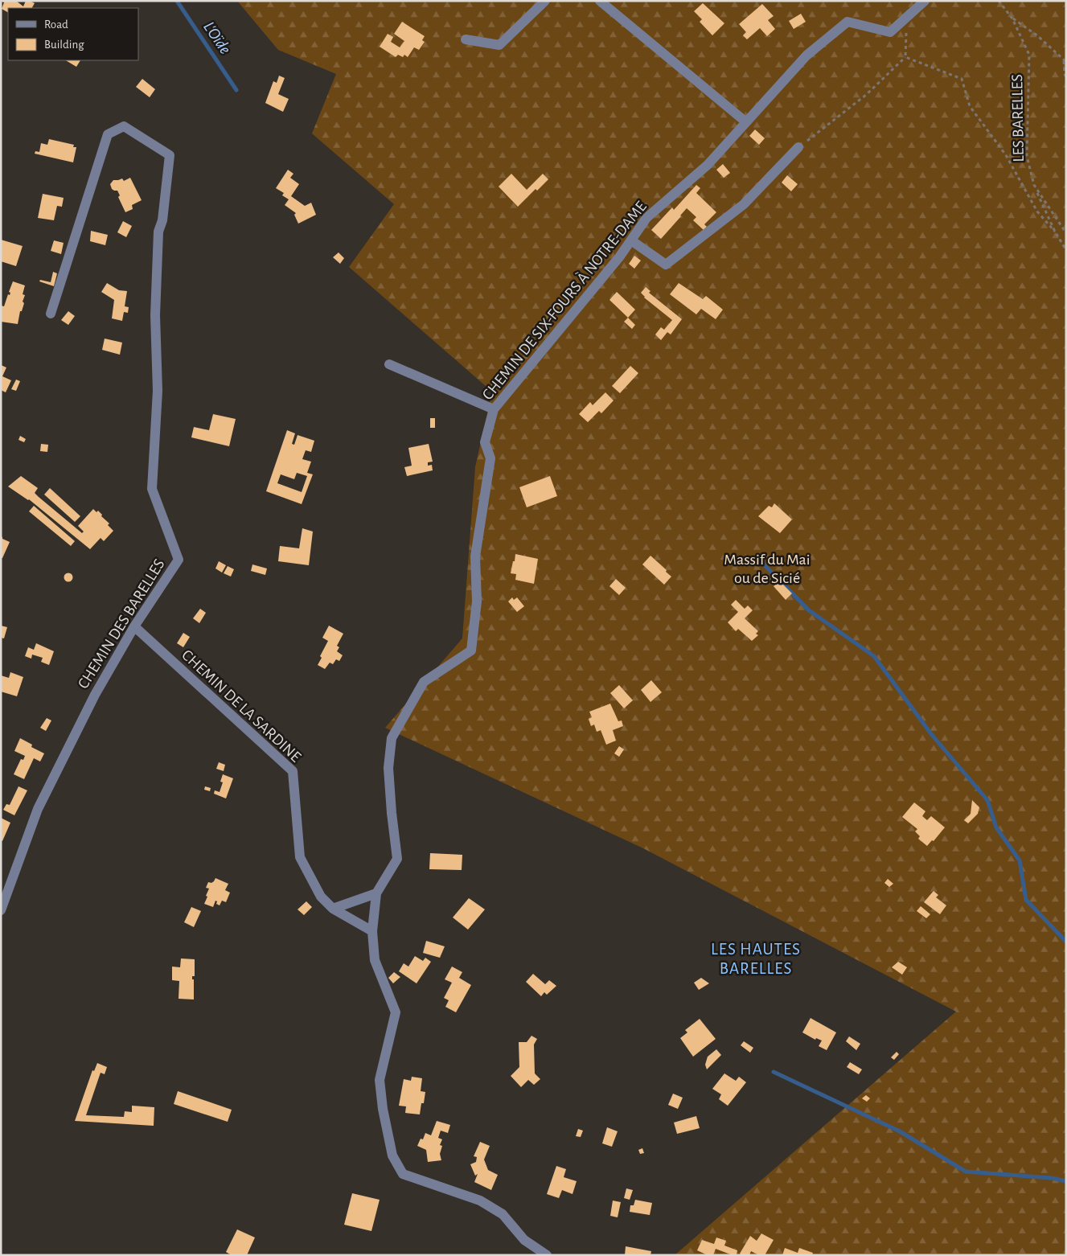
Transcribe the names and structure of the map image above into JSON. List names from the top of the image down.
{
  "streets": {
    "street": ["CHEMIN DE SIX-FOURS À NOTRE-DAME", "CHEMIN DES BARELLES", "CHEMIN DE LA SARDINE"],
    "path": ["LES BARELLES"]
  },
  "crossings": [
    ["CHEMIN DES BARELLES", "CHEMIN DE LA SARDINE"]
  ],
  "districts": ["LES HAUTES BARELLES"],
  "water": ["L'Oïde"],
  "parks": ["Massif du Mai ou de Sicié"],
  "legend": ["Road", "Building"]
}
